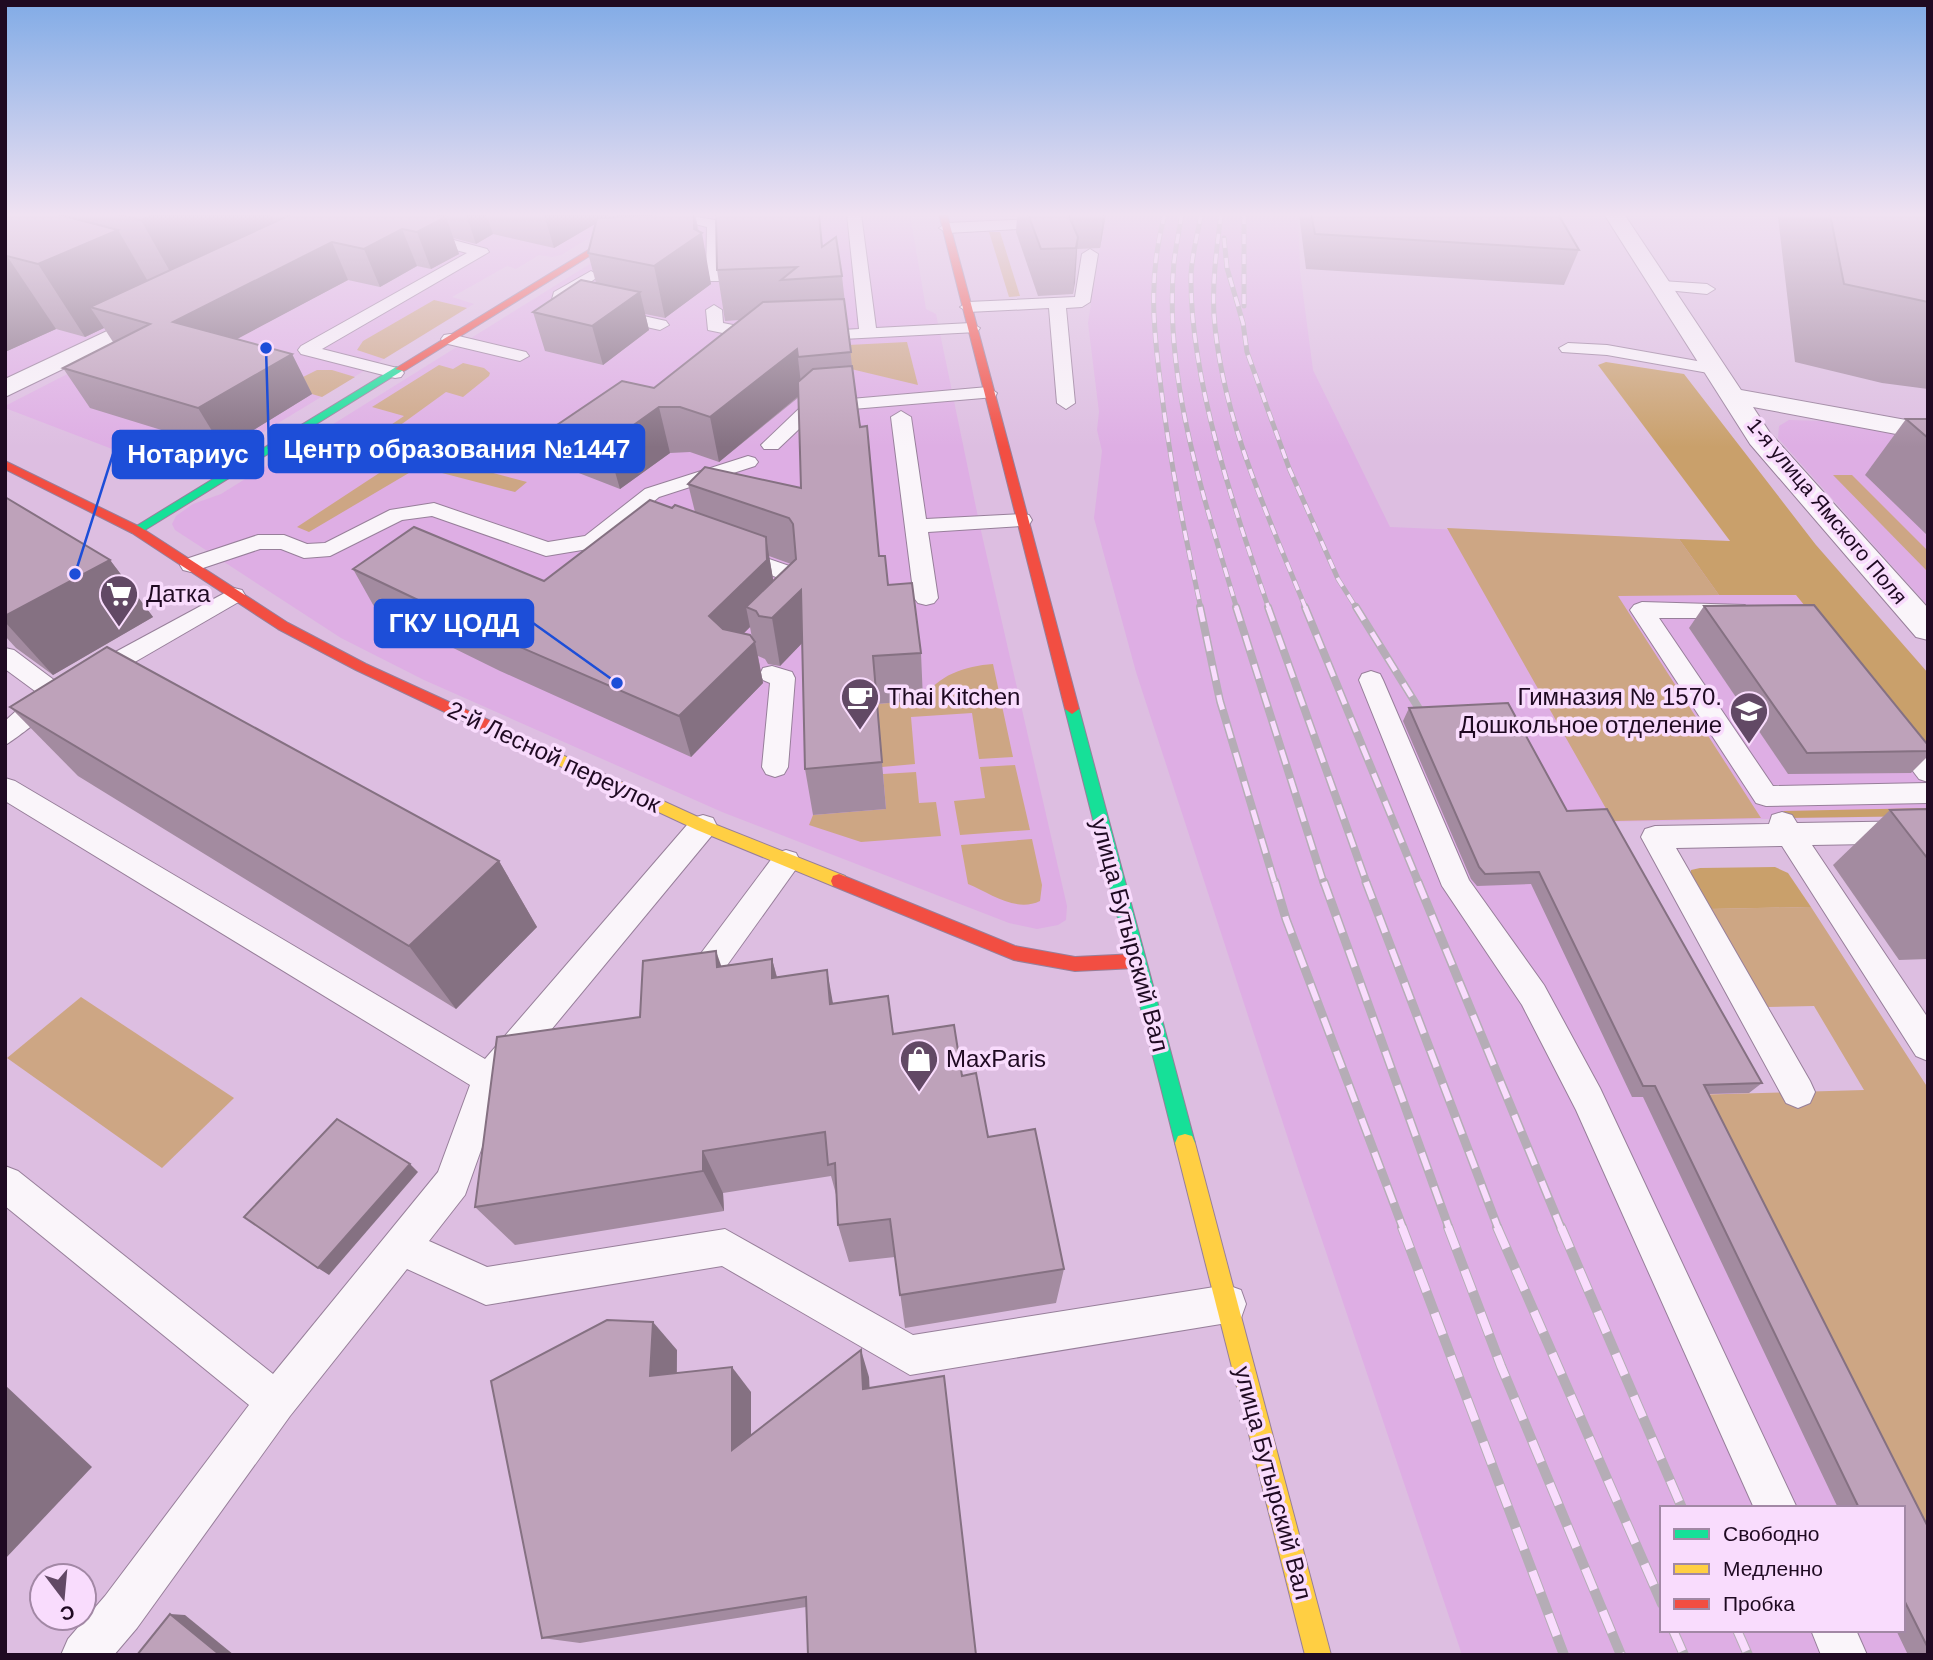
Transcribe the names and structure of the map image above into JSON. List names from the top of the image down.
{
  "streets": {
    "street": ["1-я улица Ямского Поля", "2-й Лесной переулок", "улица Бутырский Вал"]
  },
  "crossings": [
    ["2-й Лесной переулок", "улица Бутырский Вал"]
  ],
  "places": {
    "other": ["Центр образования №1447", "Нотариус", "ГКУ ЦОДД"],
    "supermarket": ["Датка"],
    "cafe": ["Thai Kitchen"],
    "school or university": ["Гимназия № 1570. Дошкольное отделение"],
    "shop": ["MaxParis"]
  },
  "legend": ["Свободно", "Медленно", "Пробка"],
  "north": "bottom"
}
